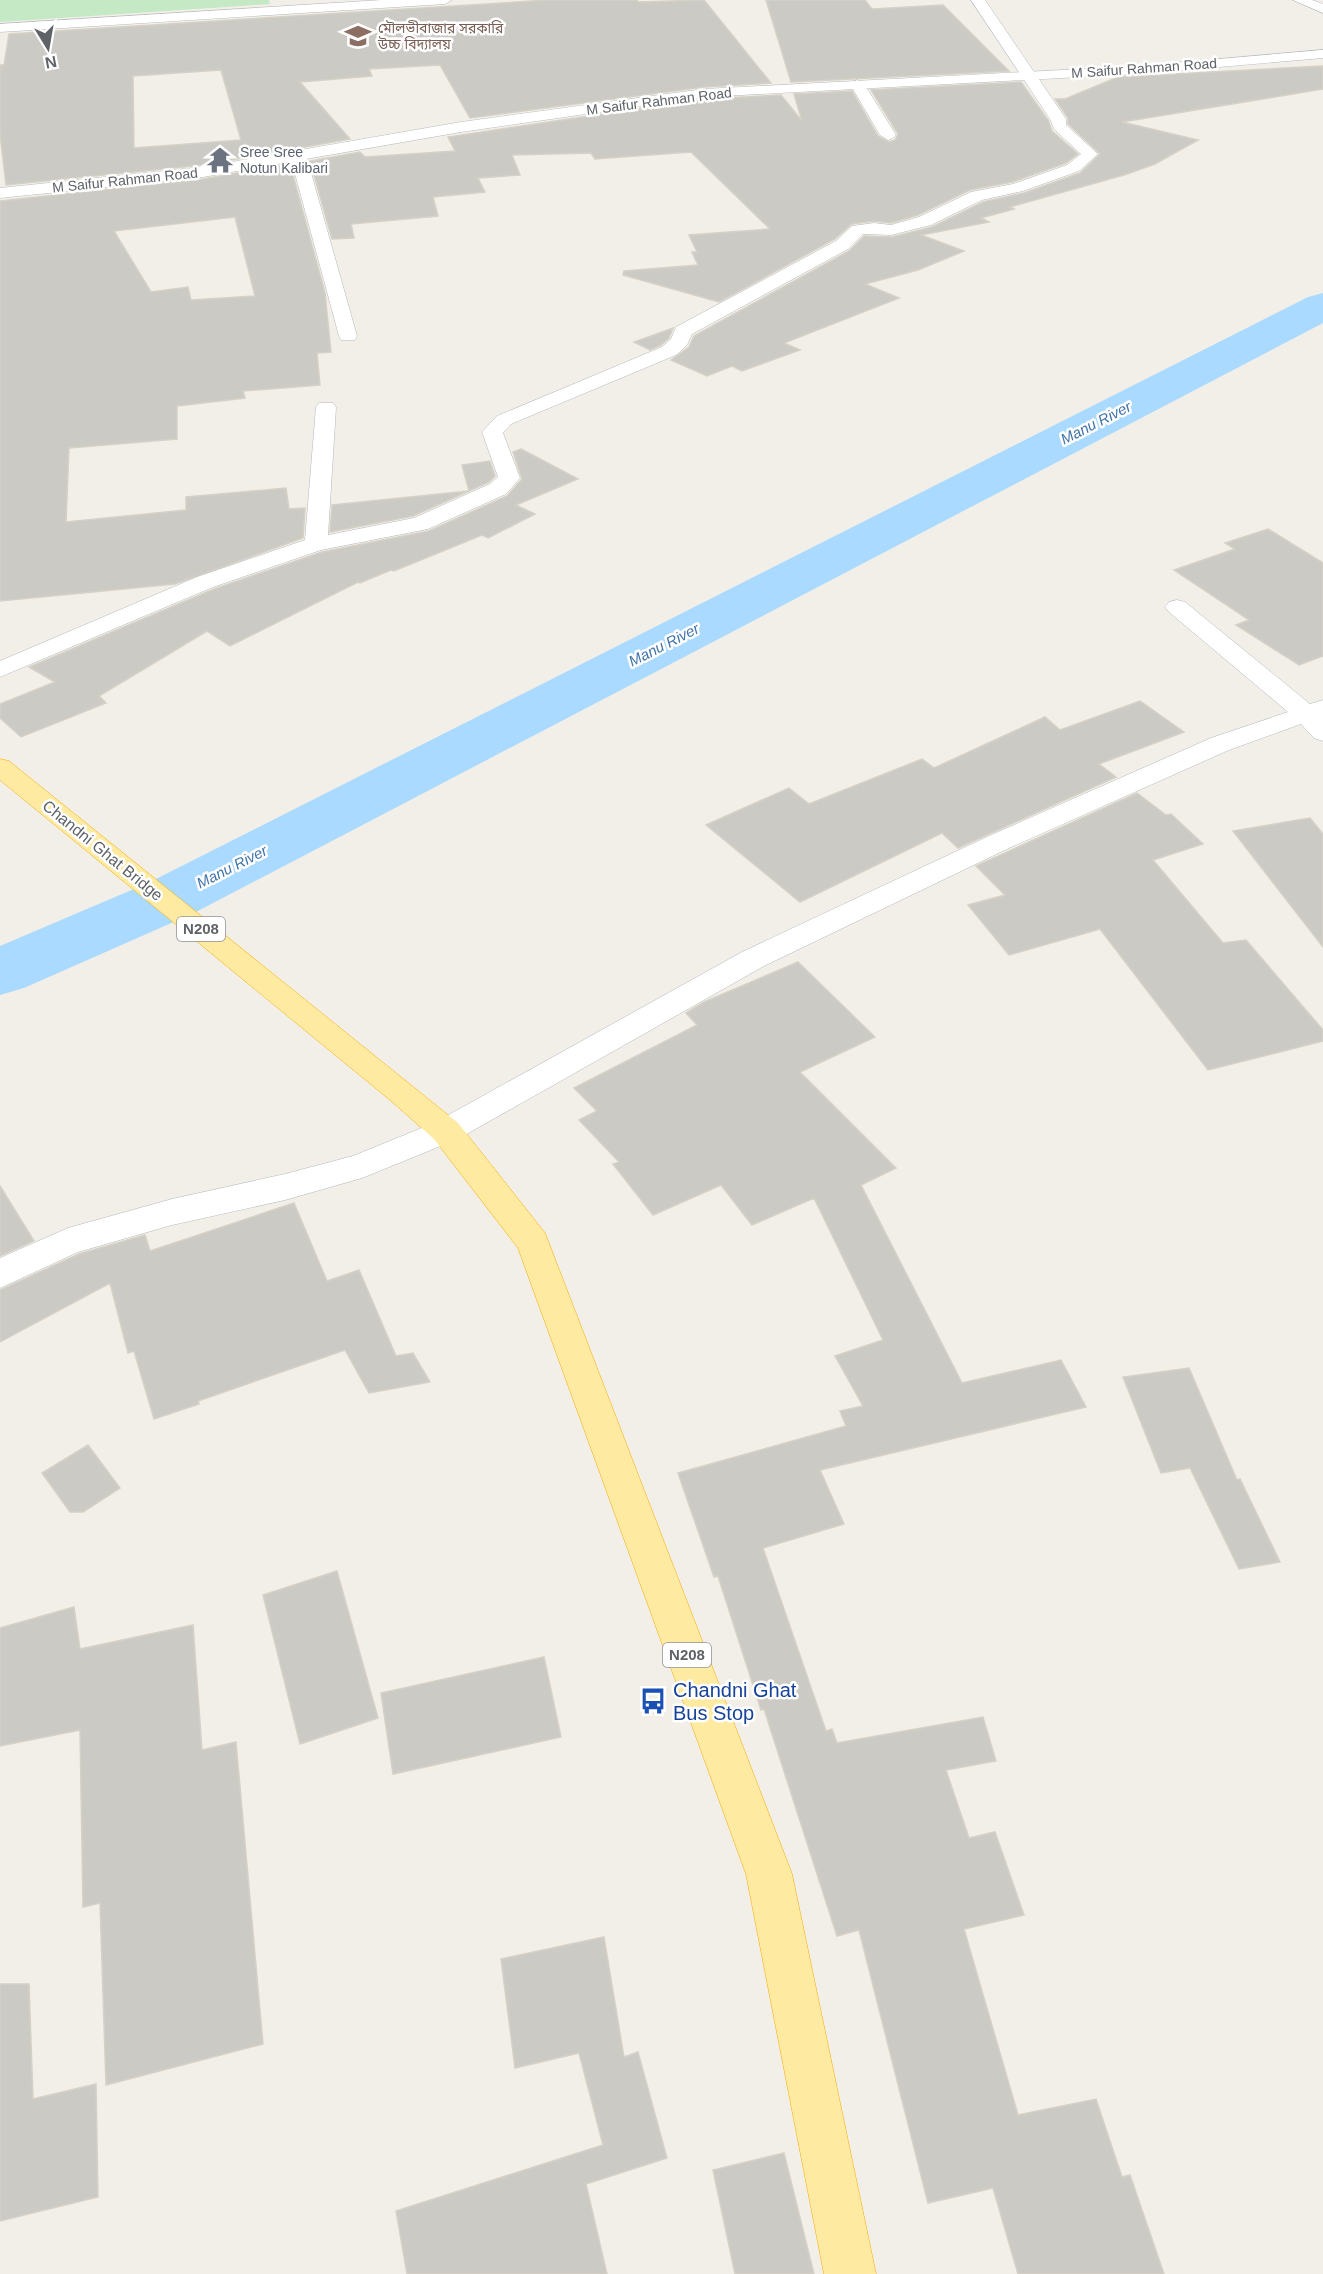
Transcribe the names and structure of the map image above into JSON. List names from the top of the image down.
{
  "streets": {
    "highway": ["Chandni Ghat Bridge", "N208"],
    "street": ["M Saifur Rahman Road"]
  },
  "crossings": [
    ["Chandni Ghat Bridge", "N208"]
  ],
  "water": ["Manu River"],
  "places": {
    "school or university": ["মৌলভীবাজার সরকারি উচ্চ বিদ্যালয়"],
    "temple": ["Sree Sree Notun Kalibari"],
    "bus stop": ["Chandni Ghat Bus Stop"]
  },
  "north": "bottom"
}
